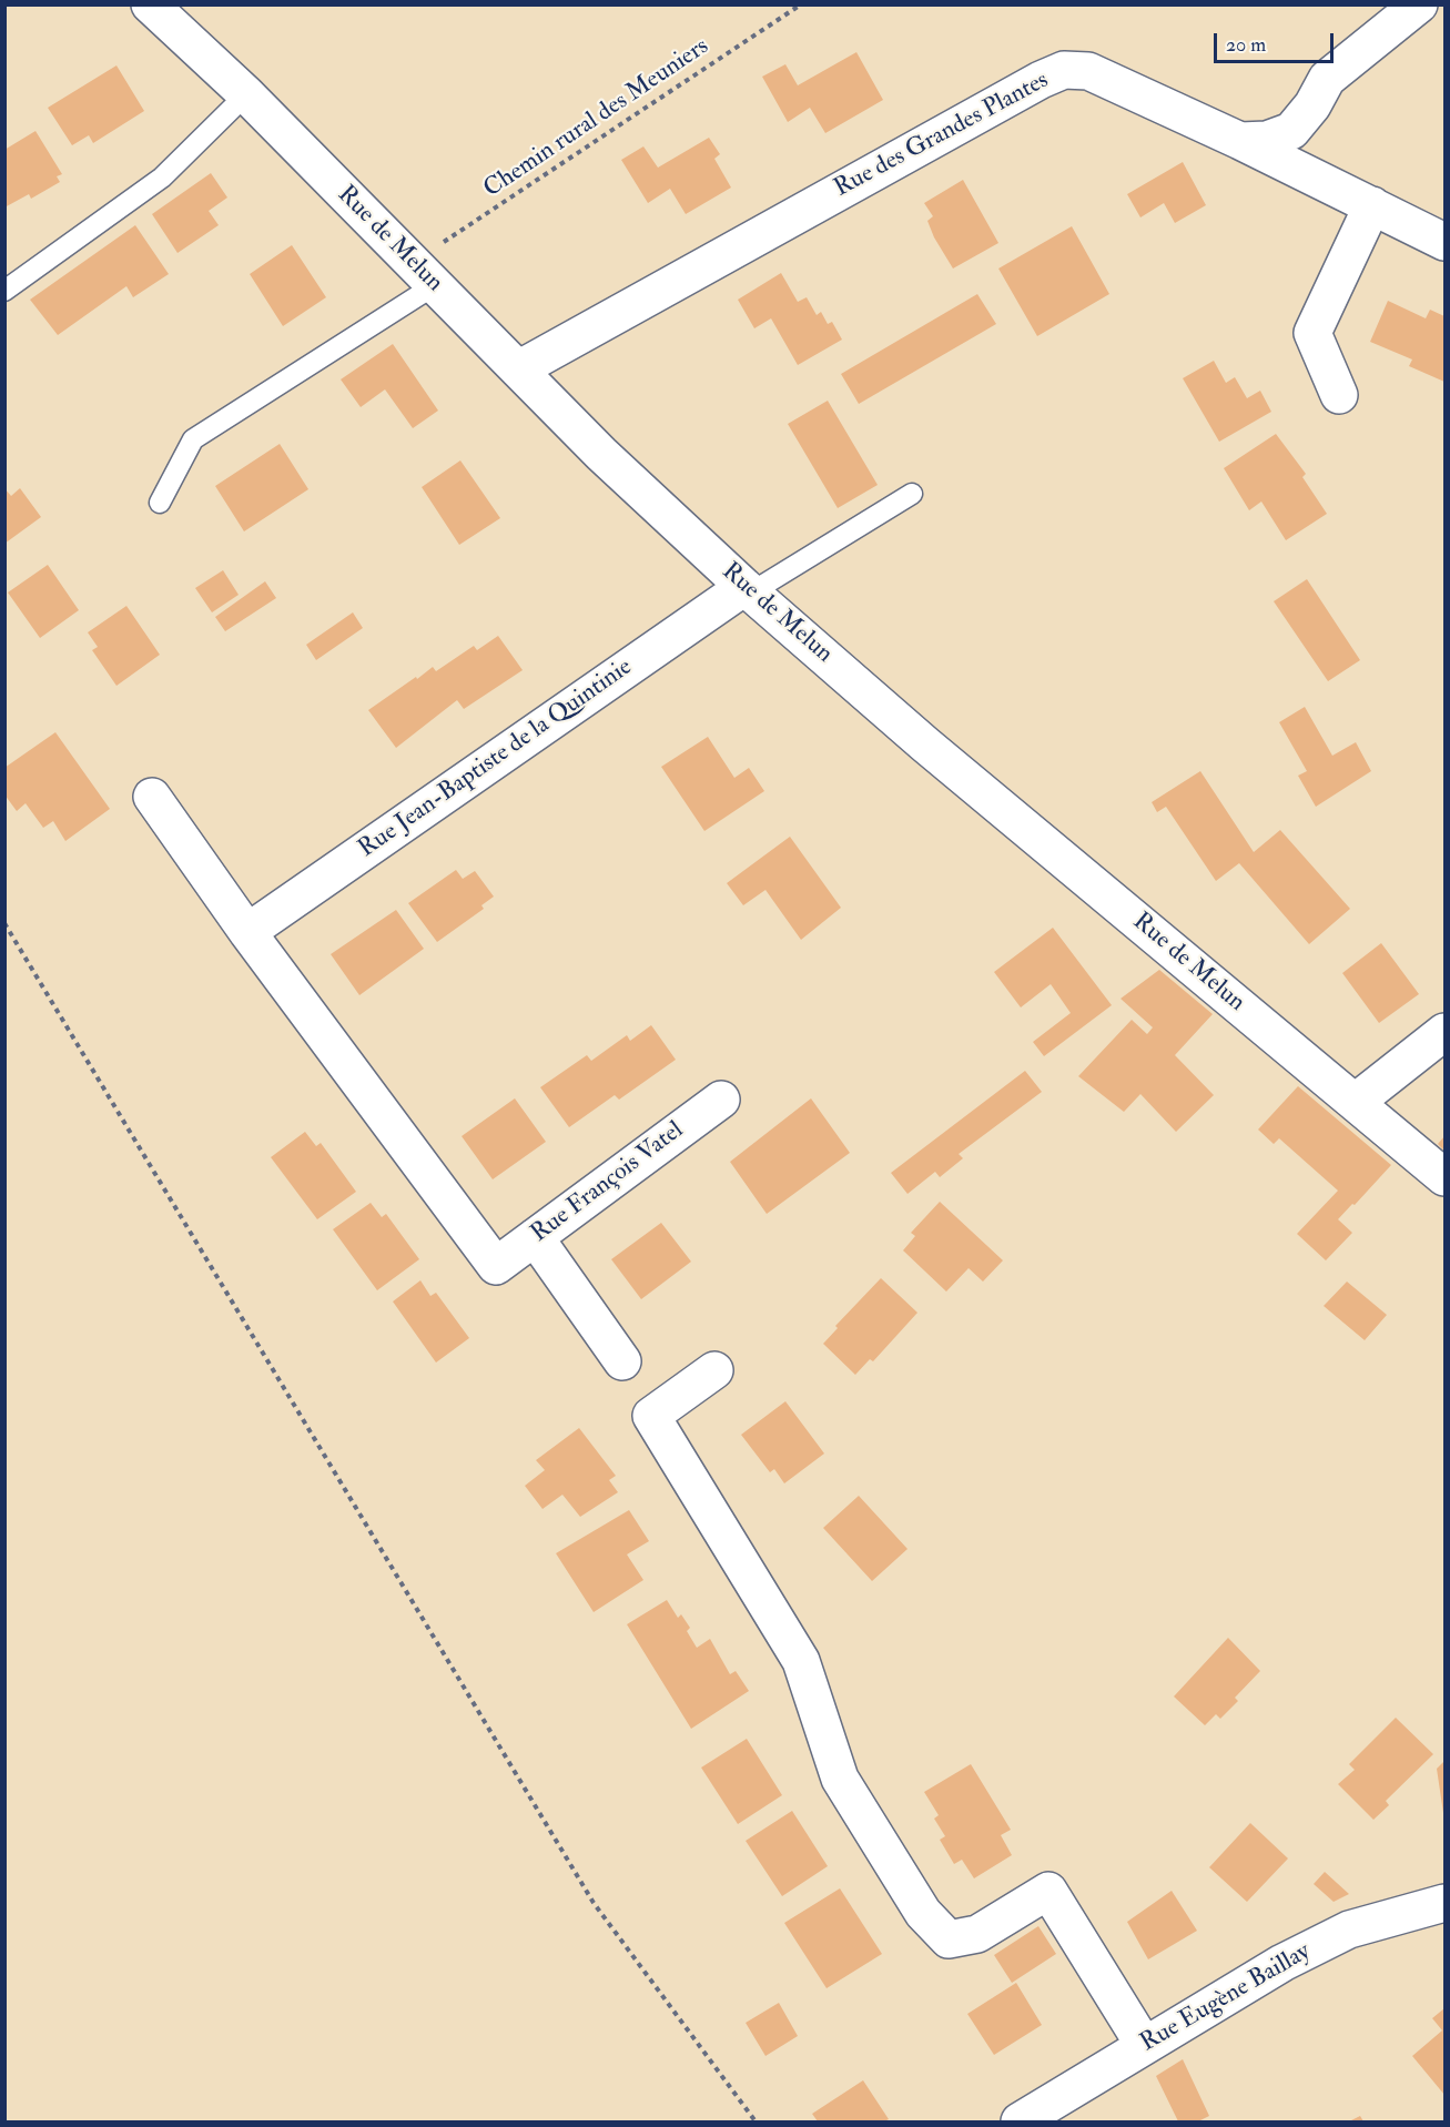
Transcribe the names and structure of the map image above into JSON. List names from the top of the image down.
{
  "streets": {
    "street": [
      "Rue des Grandes Plantes",
      "Rue de Melun",
      "Rue Jean-Baptiste de la Quintinie",
      "Rue François Vatel",
      "Rue Eugène Baillay"
    ],
    "path": ["Chemin rural des Meuniers"]
  },
  "crossings": [
    ["Chemin rural des Meuniers", "Rue de Melun"],
    ["Rue des Grandes Plantes", "Rue de Melun"],
    ["Rue de Melun", "Rue Jean-Baptiste de la Quintinie"],
    ["Rue Jean-Baptiste de la Quintinie", "Rue François Vatel"]
  ],
  "scale_bar": "20 m"
}
